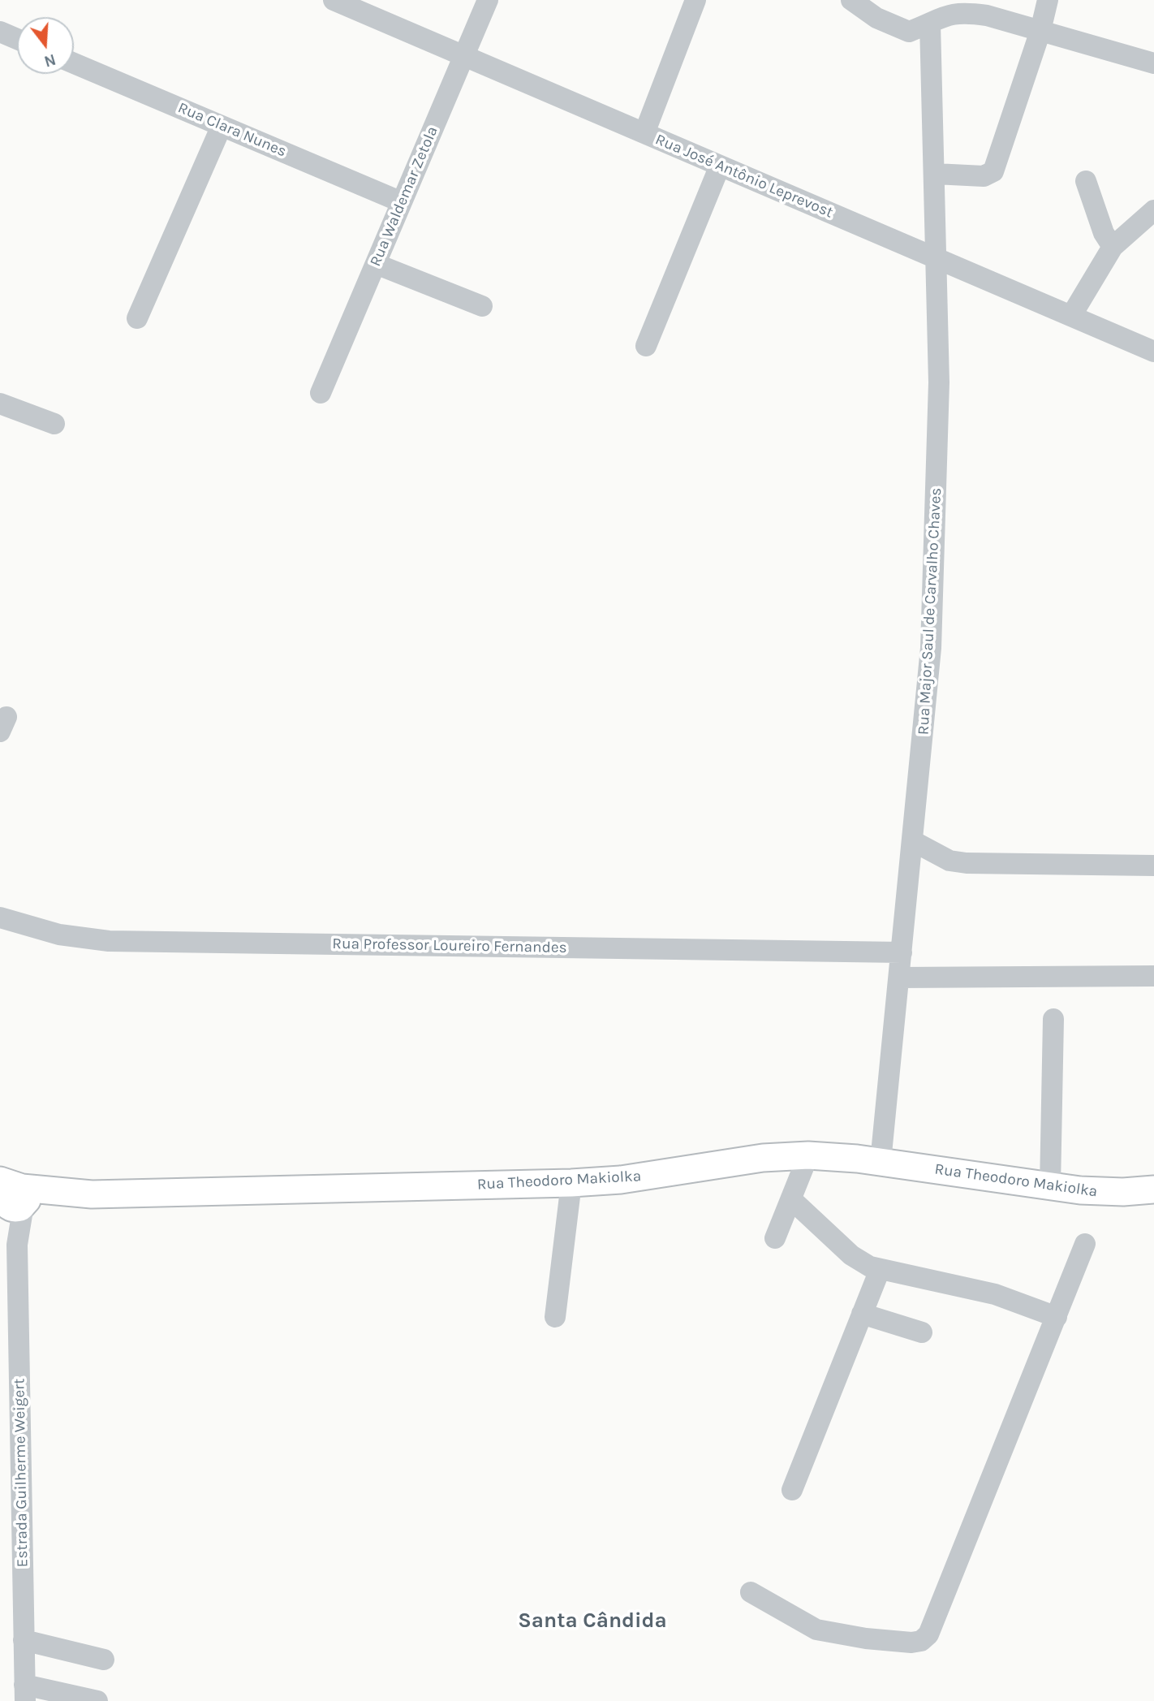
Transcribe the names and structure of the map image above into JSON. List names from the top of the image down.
{
  "streets": {
    "main road": ["Rua Theodoro Makiolka"],
    "street": [
      "Rua Clara Nunes",
      "Rua José Antônio Leprevost",
      "Rua Waldemar Zetola",
      "Rua Major Saul de Carvalho Chaves",
      "Rua Professor Loureiro Fernandes",
      "Estrada Guilherme Weigert"
    ]
  },
  "crossings": [
    ["Rua Clara Nunes", "Rua Waldemar Zetola"],
    ["Rua José Antônio Leprevost", "Rua Waldemar Zetola"],
    ["Rua José Antônio Leprevost", "Rua Major Saul de Carvalho Chaves"],
    ["Rua Major Saul de Carvalho Chaves", "Rua Professor Loureiro Fernandes"],
    ["Rua Major Saul de Carvalho Chaves", "Rua Theodoro Makiolka"],
    ["Rua Theodoro Makiolka", "Estrada Guilherme Weigert"]
  ],
  "districts": ["Santa Cândida"],
  "north": "bottom"
}
